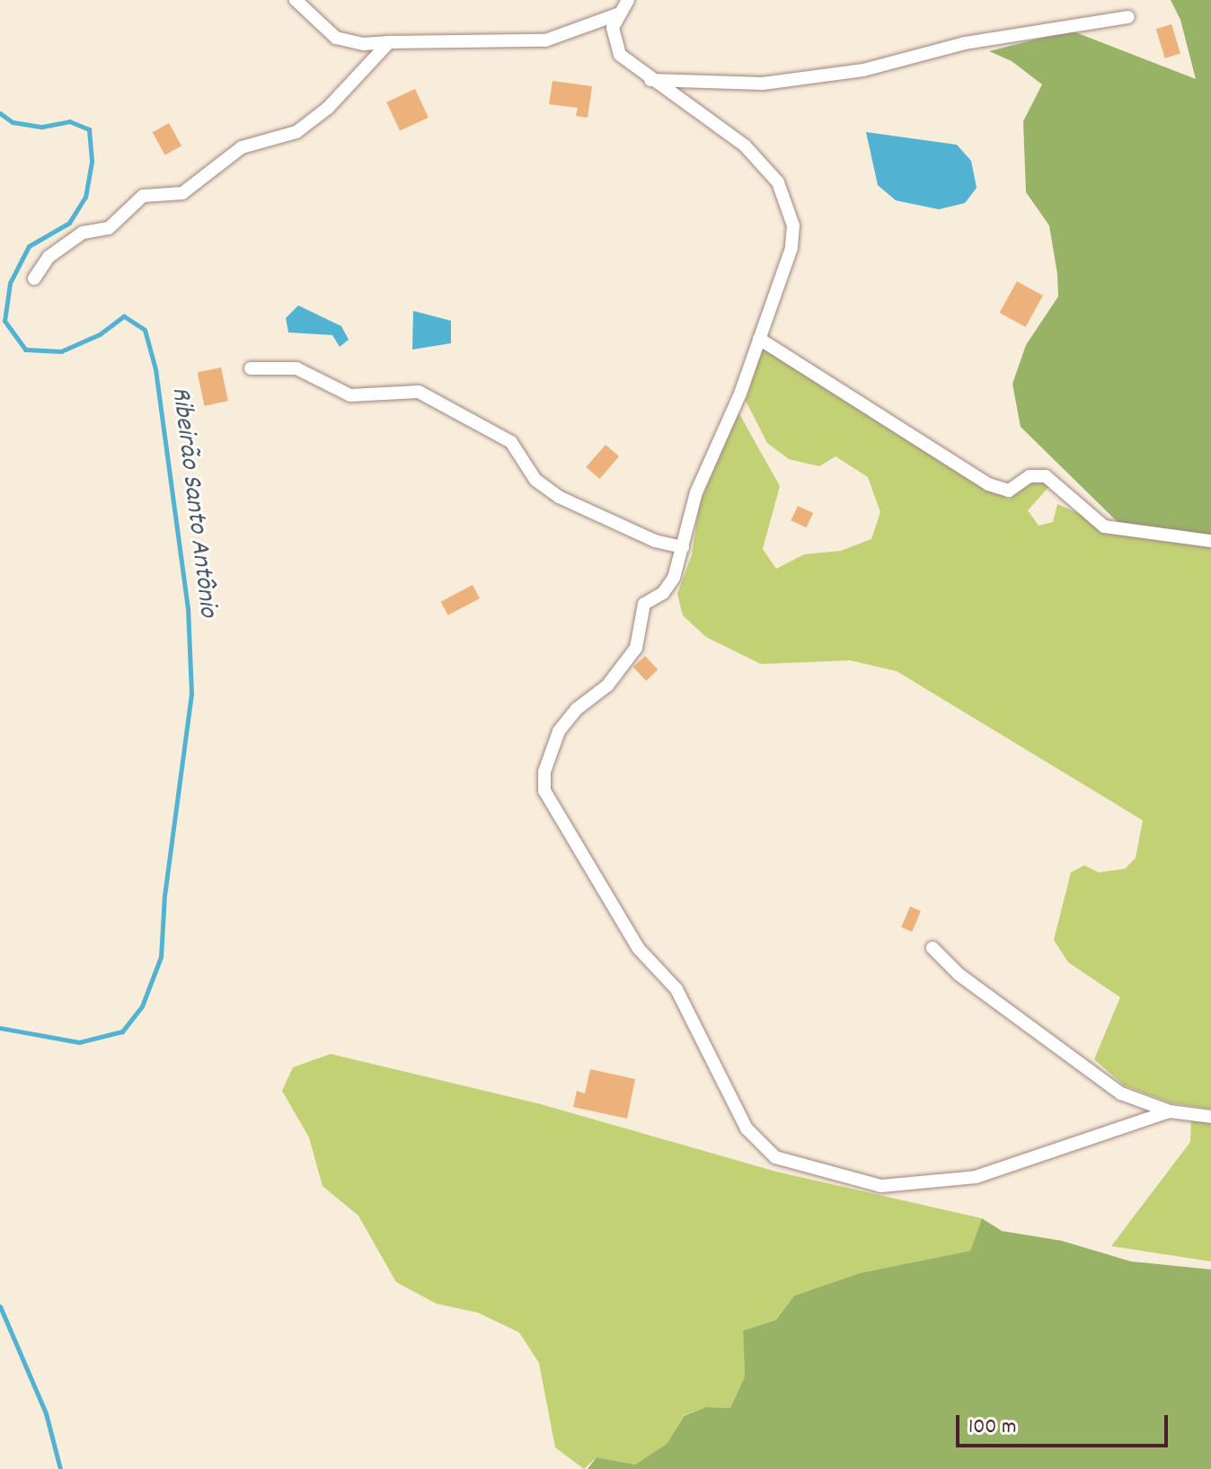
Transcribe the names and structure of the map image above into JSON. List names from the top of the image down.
{
  "water": ["Ribeirão Santo Antônio"],
  "scale_bar": "100 m"
}
